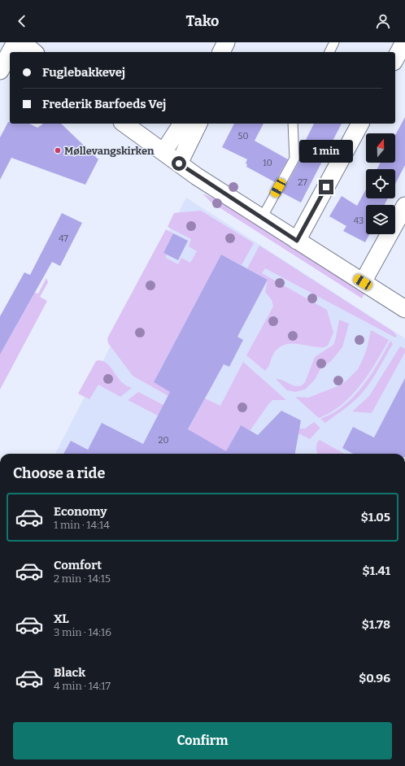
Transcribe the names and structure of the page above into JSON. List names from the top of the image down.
{
  "places": ["Møllevangskirken"],
  "house_numbers": [
    "50",
    "10",
    "27",
    "43",
    "47",
    "20"
  ],
  "north": "top",
  "page": {
    "header": "Tako",
    "banner": ["Fuglebakkevej", "Frederik Barfoeds Vej"],
    "bubble": "1 min",
    "heading": "Choose a ride",
    "list": [
      {
        "name": "Economy",
        "note": "1 min · 14:14",
        "value": "$1.05"
      },
      {
        "name": "Comfort",
        "note": "2 min · 14:15",
        "value": "$1.41"
      },
      {
        "name": "XL",
        "note": "3 min · 14:16",
        "value": "$1.78"
      },
      {
        "name": "Black",
        "note": "4 min · 14:17",
        "value": "$0.96"
      }
    ],
    "buttons": "Confirm"
  }
}
